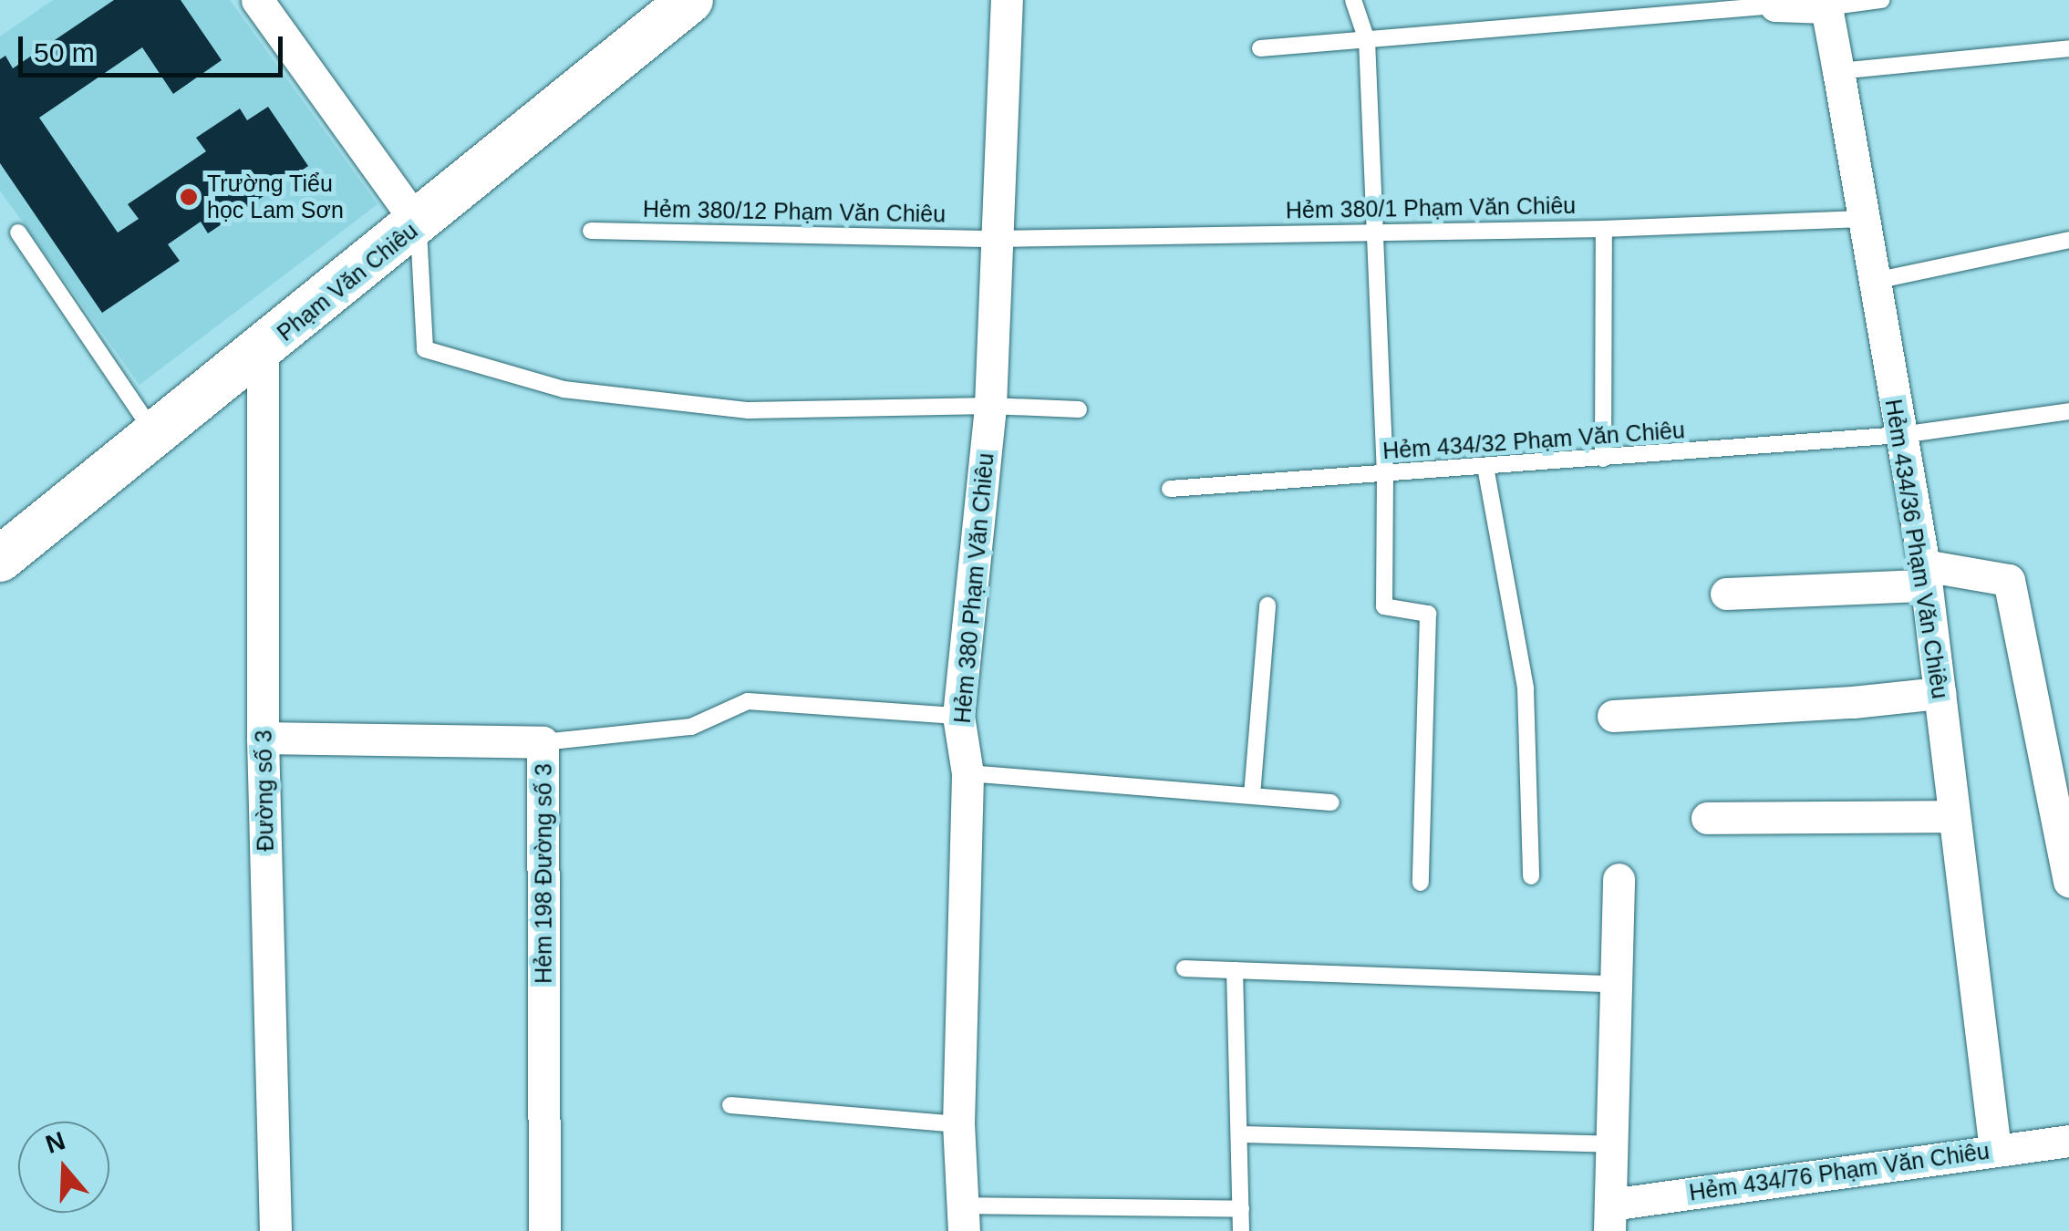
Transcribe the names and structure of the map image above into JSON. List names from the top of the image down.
{
  "streets": {
    "main road": ["Phạm Văn Chiêu"],
    "street": [
      "Hẻm 434/36 Phạm Văn Chiêu",
      "Hẻm 380 Phạm Văn Chiêu",
      "Đường số 3",
      "Hẻm 198 Đường số 3",
      "Hẻm 434/76 Phạm Văn Chiêu"
    ],
    "lane": ["Hẻm 380/1 Phạm Văn Chiêu", "Hẻm 380/12 Phạm Văn Chiêu", "Hẻm 434/32 Phạm Văn Chiêu"]
  },
  "crossings": [
    ["Hẻm 380/1 Phạm Văn Chiêu", "Hẻm 380/12 Phạm Văn Chiêu"],
    ["Hẻm 380/1 Phạm Văn Chiêu", "Hẻm 434/36 Phạm Văn Chiêu"],
    ["Hẻm 380/1 Phạm Văn Chiêu", "Hẻm 380 Phạm Văn Chiêu"],
    ["Hẻm 380/12 Phạm Văn Chiêu", "Hẻm 380 Phạm Văn Chiêu"],
    ["Phạm Văn Chiêu", "Đường số 3"],
    ["Hẻm 434/32 Phạm Văn Chiêu", "Hẻm 434/36 Phạm Văn Chiêu"],
    ["Hẻm 434/36 Phạm Văn Chiêu", "Hẻm 434/76 Phạm Văn Chiêu"],
    ["Đường số 3", "Hẻm 198 Đường số 3"]
  ],
  "places": ["Trường Tiểu học Lam Sơn"],
  "scale_bar": "50 m",
  "north": "top"
}
